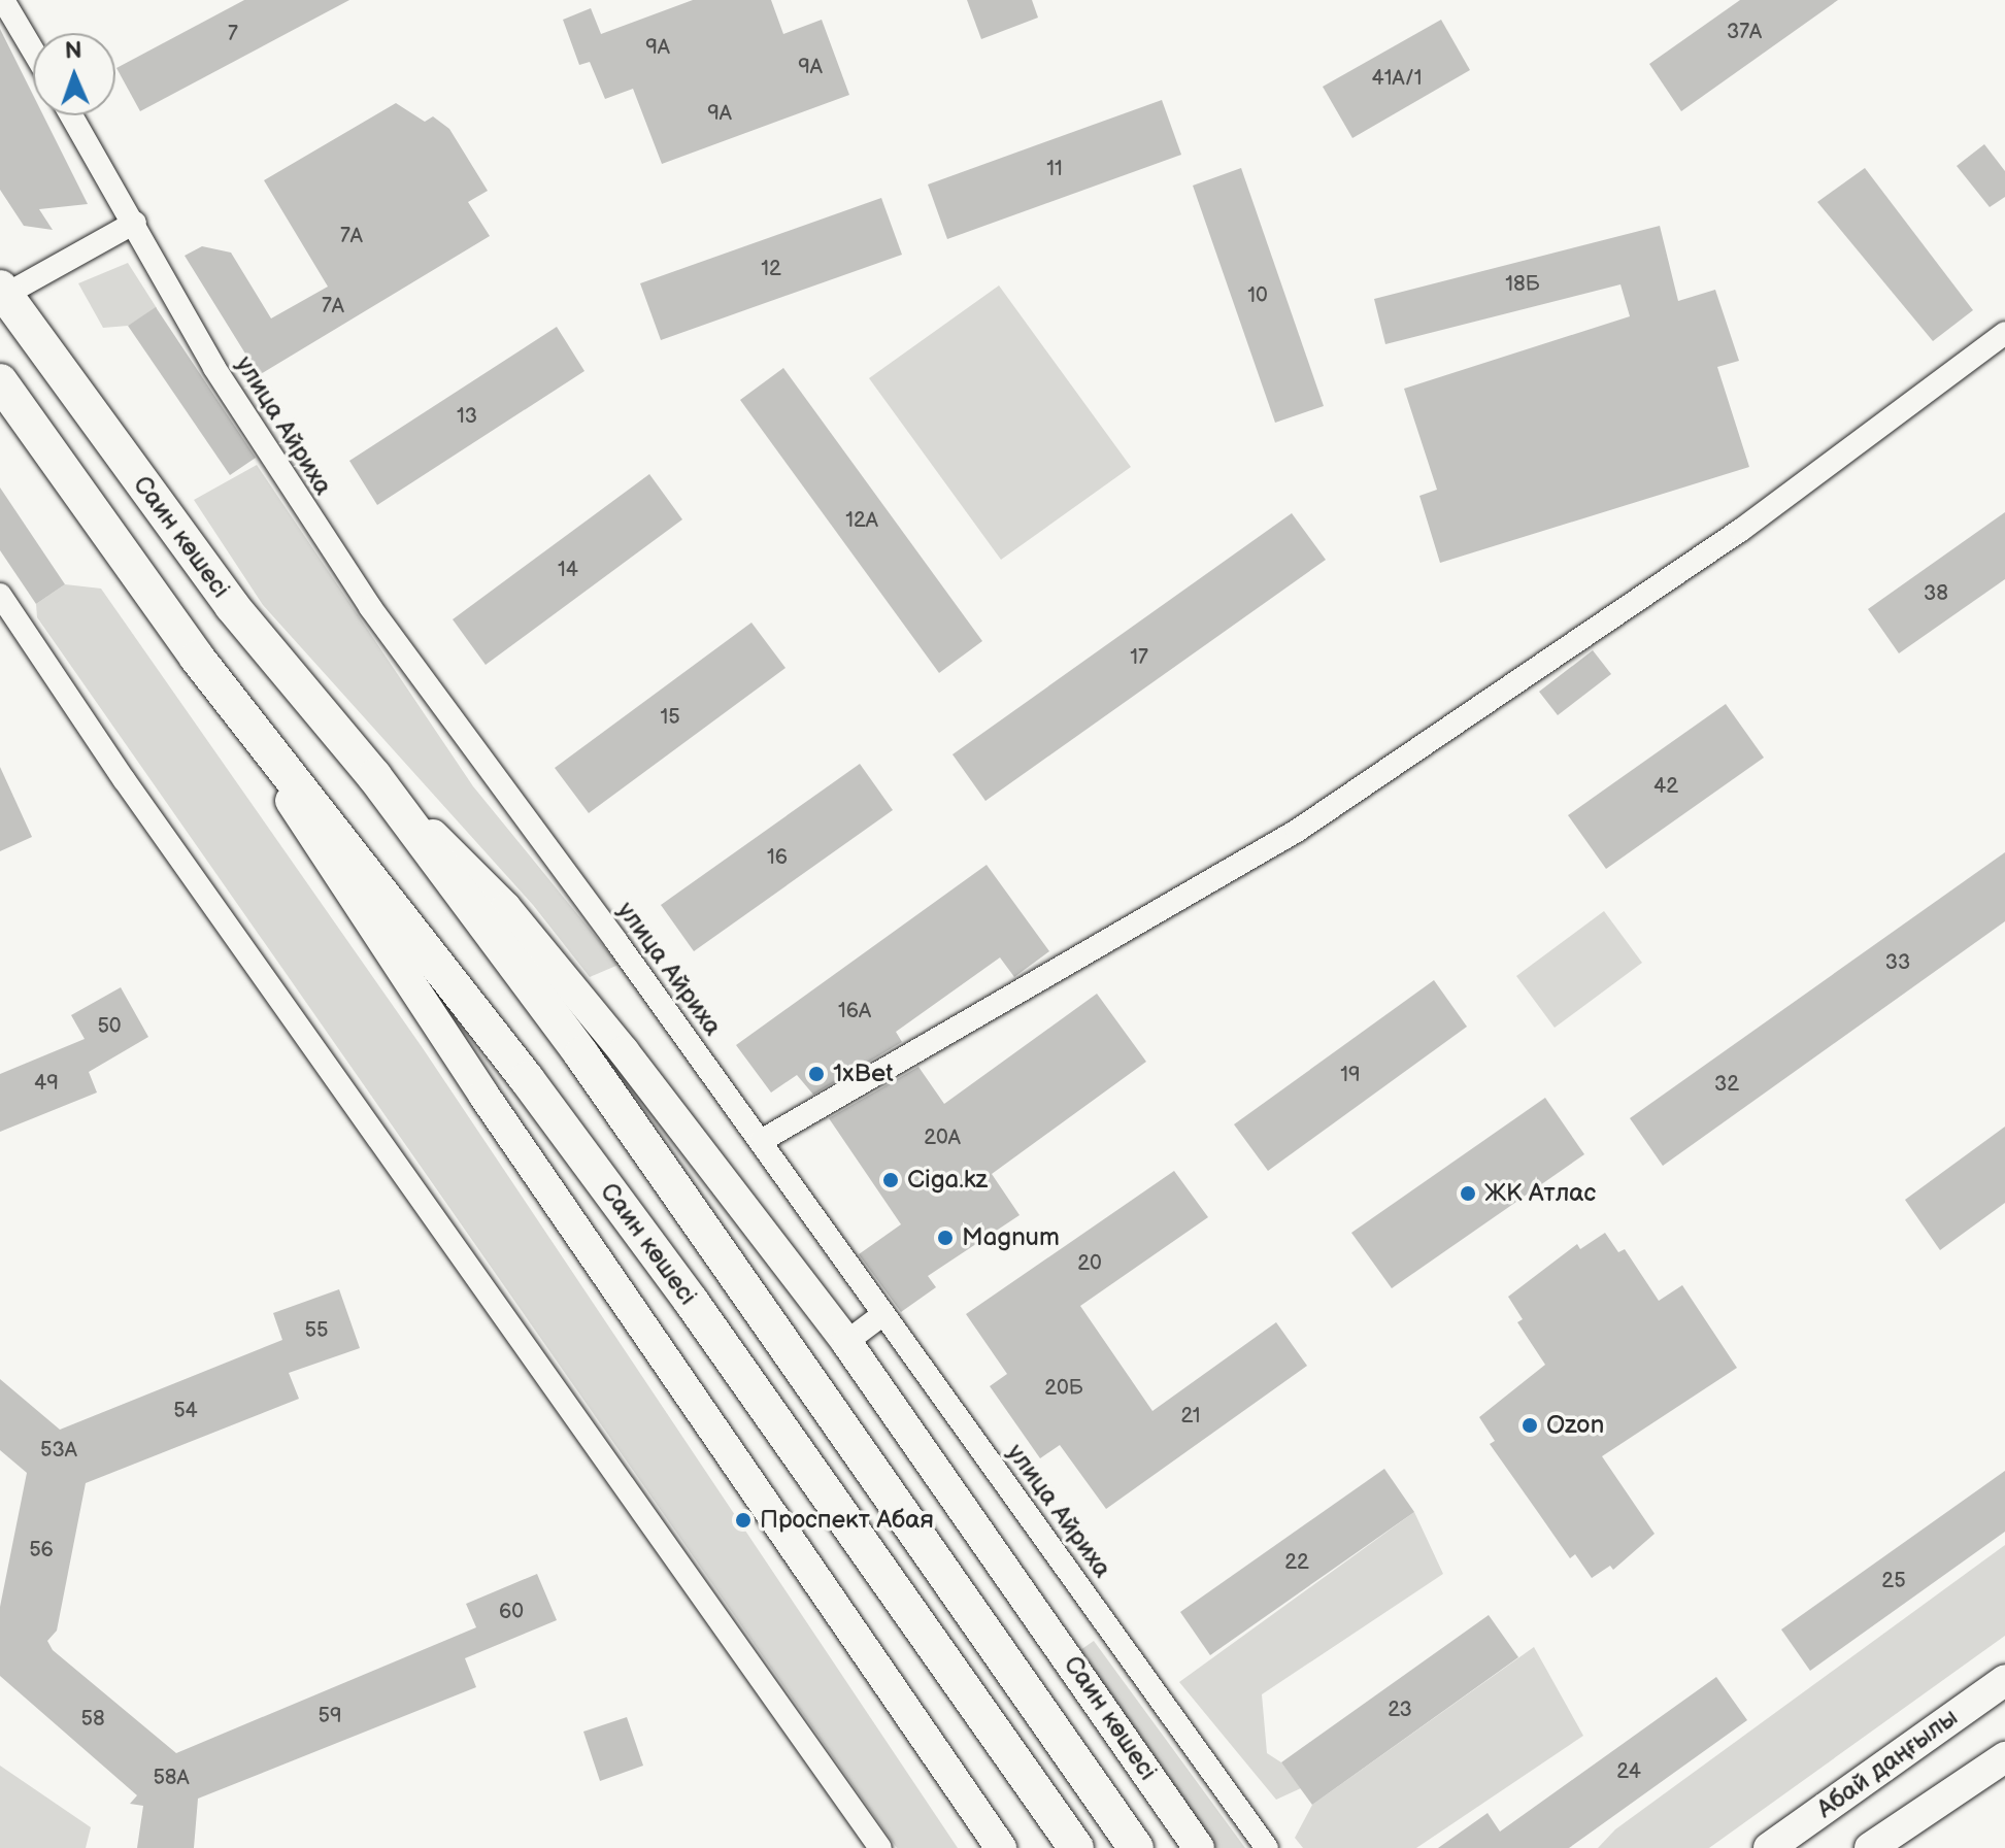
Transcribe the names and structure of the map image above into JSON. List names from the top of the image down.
{
  "streets": {
    "main road": ["Саин көшесі", "Абай даңғылы"],
    "street": ["улица Айриха"]
  },
  "places": [
    "1xBet",
    "Ciga.kz",
    "ЖК Атлас",
    "Magnum",
    "Ozon",
    "Проспект Абая"
  ],
  "house_numbers": [
    "37А",
    "7",
    "9А",
    "9А",
    "41А/1",
    "9А",
    "11",
    "7А",
    "12",
    "18Б",
    "10",
    "7А",
    "13",
    "12А",
    "14",
    "38",
    "17",
    "15",
    "42",
    "16",
    "33",
    "16А",
    "50",
    "19",
    "49",
    "32",
    "20А",
    "20",
    "55",
    "20Б",
    "54",
    "21",
    "53А",
    "56",
    "22",
    "25",
    "60",
    "23",
    "59",
    "58",
    "24",
    "58А"
  ],
  "north": "top"
}
